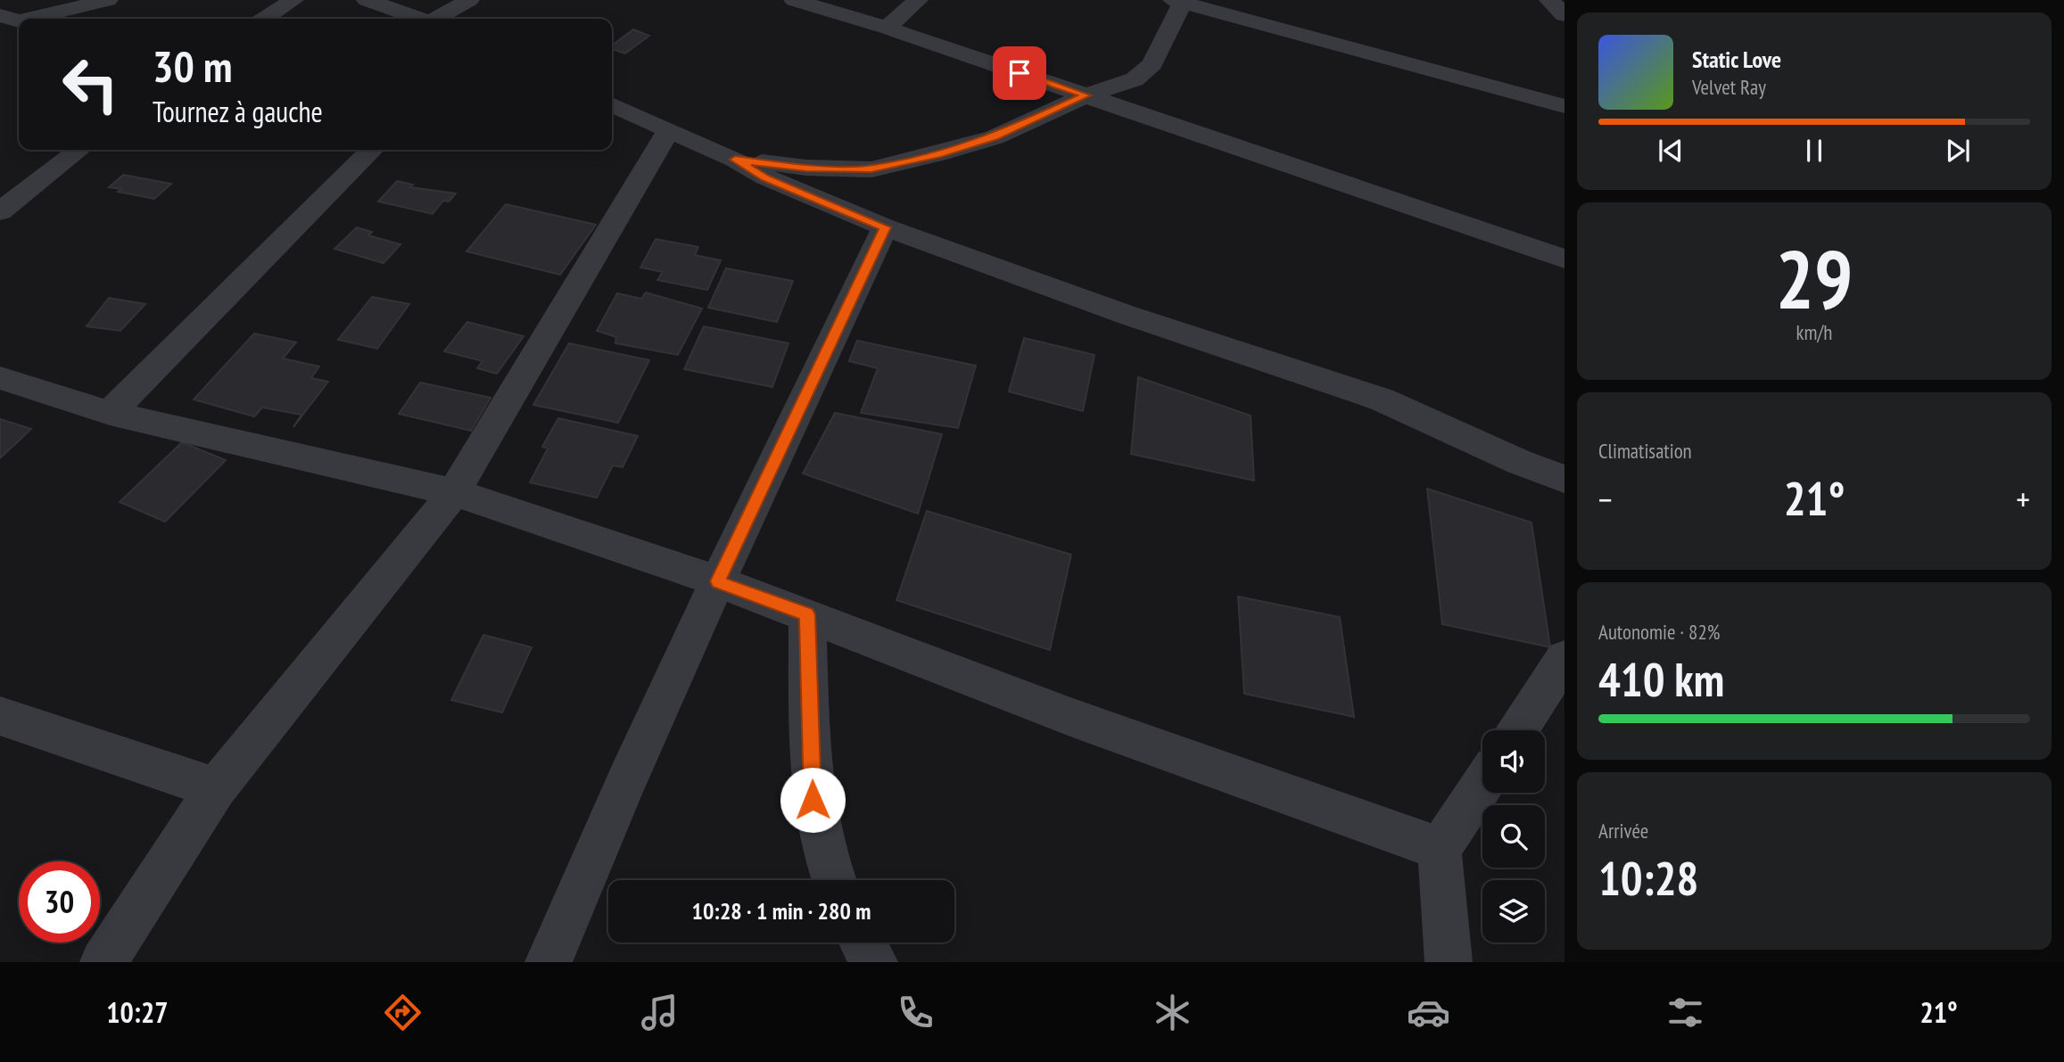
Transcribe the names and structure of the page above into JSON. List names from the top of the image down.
{
  "page": {
    "turn": ["30 m", "Tournez à gauche"],
    "song": ["Static Love", "Velvet Ray"],
    "tile": [
      ["29", "km/h"],
      "Climatisation",
      ["Autonomie · 82%", "410 km"],
      ["Arrivée", "10:28"]
    ],
    "heat": ["−", "21°", "+"],
    "limit": "30",
    "trip": "10:28 · 1 min · 280 m",
    "tabs": ["10:27", "21°"]
  }
}
